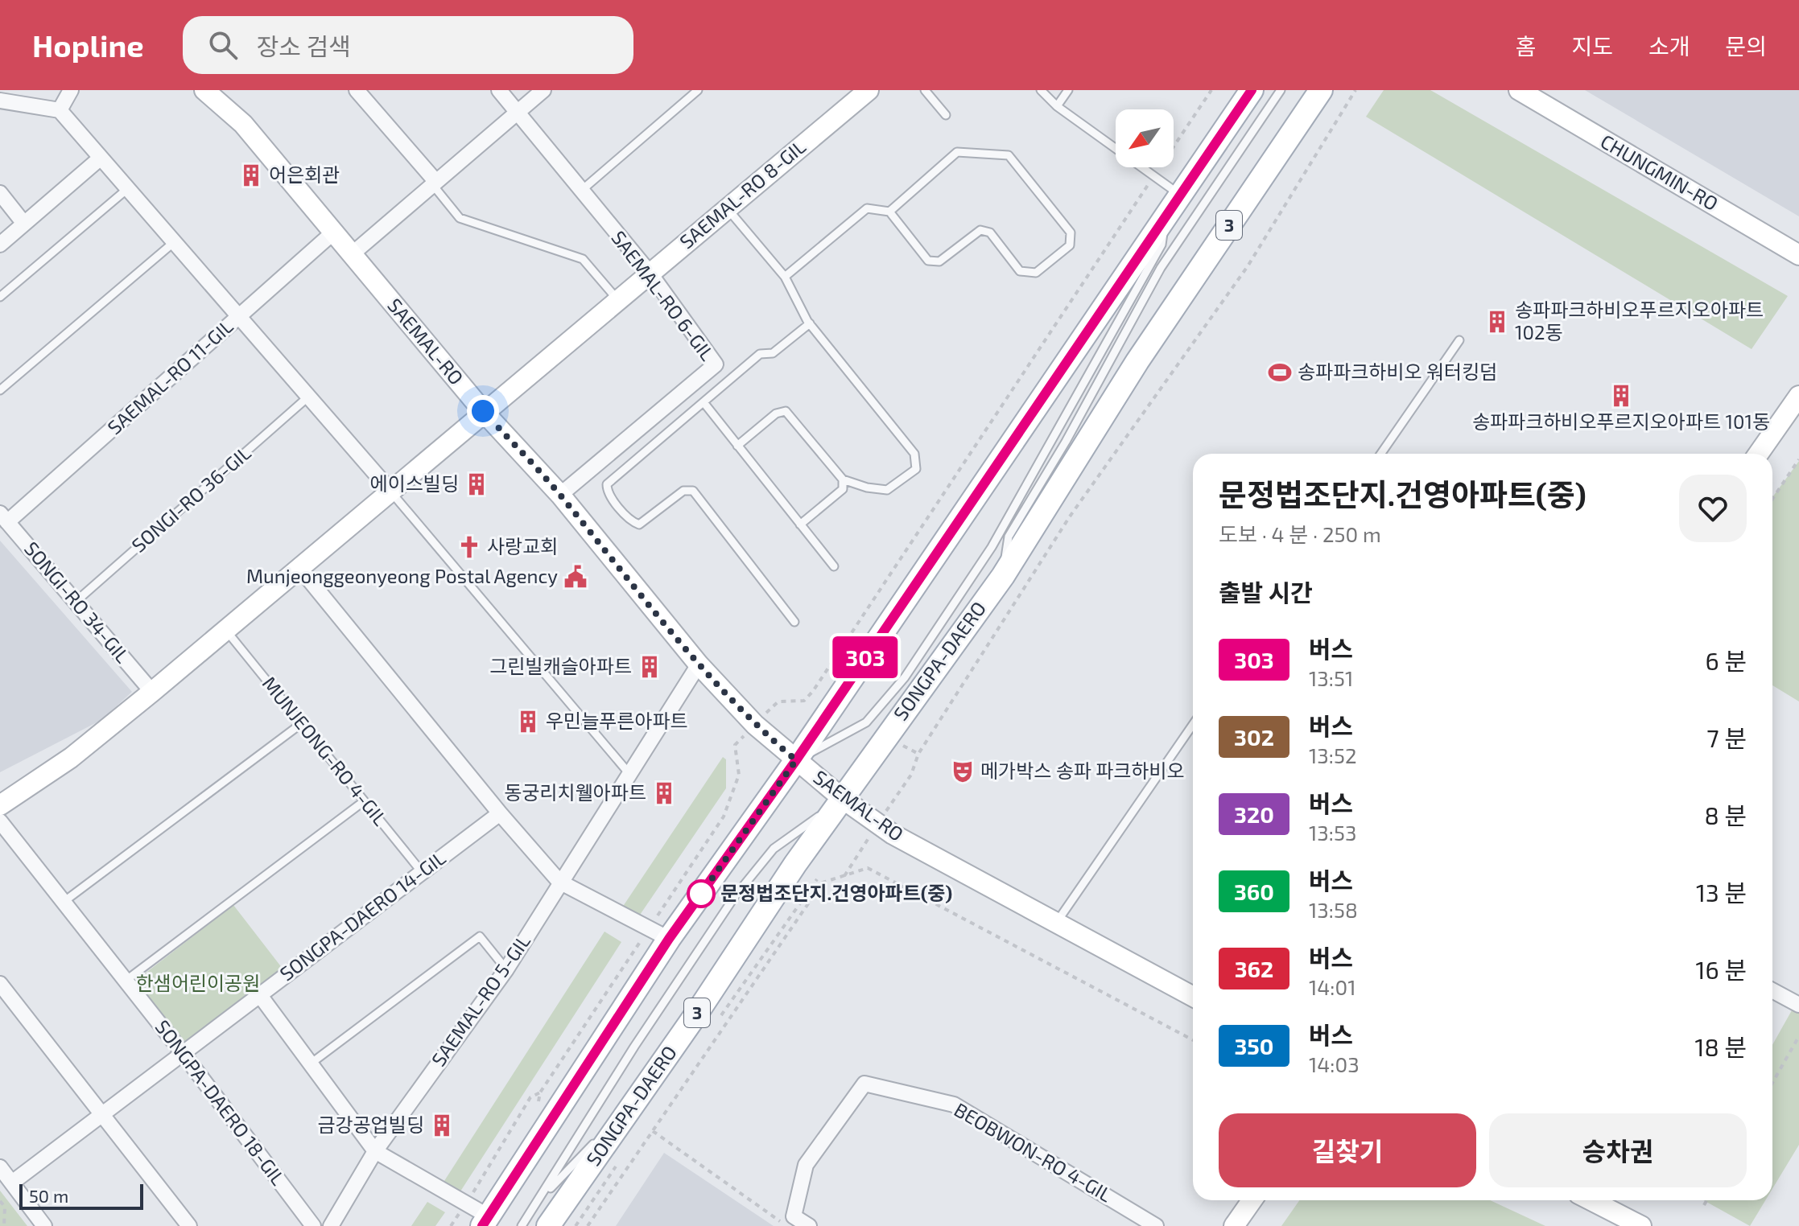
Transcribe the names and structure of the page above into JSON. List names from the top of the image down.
{
  "streets": {
    "main road": ["3", "SONGPA-DAERO"],
    "street": [
      "CHUNGMIN-RO",
      "SAEMAL-RO 8-GIL",
      "SAEMAL-RO 6-GIL",
      "SAEMAL-RO",
      "SAEMAL-RO 11-GIL",
      "SONGI-RO 34-GIL",
      "SONGPA-DAERO 14-GIL",
      "SAEMAL-RO 5-GIL",
      "SONGPA-DAERO 18-GIL",
      "BEOBWON-RO 4-GIL"
    ],
    "lane": ["SONGI-RO 36-GIL", "MUNJEONG-RO 4-GIL"]
  },
  "crossings": [
    ["SAEMAL-RO 8-GIL", "SAEMAL-RO 6-GIL"],
    ["SAEMAL-RO 8-GIL", "SAEMAL-RO"],
    ["SAEMAL-RO 6-GIL", "SAEMAL-RO"],
    ["SAEMAL-RO", "SAEMAL-RO 11-GIL"],
    ["SAEMAL-RO", "SONGPA-DAERO"],
    ["SAEMAL-RO", "SAEMAL-RO 5-GIL"],
    ["SAEMAL-RO 11-GIL", "SONGI-RO 34-GIL"],
    ["SONGI-RO 36-GIL", "SONGI-RO 34-GIL"],
    ["MUNJEONG-RO 4-GIL", "SONGPA-DAERO 14-GIL"],
    ["SONGPA-DAERO 14-GIL", "SONGPA-DAERO 18-GIL"]
  ],
  "parks": ["한샘어린이공원"],
  "places": {
    "building": [
      "어은회관",
      "송파파크하비오푸르지오아파트 102동",
      "송파파크하비오푸르지오아파트 101동",
      "에이스빌딩",
      "그린빌캐슬아파트",
      "우민늘푸른아파트",
      "동궁리치웰아파트",
      "금강공업빌딩"
    ],
    "sports": ["송파파크하비오 워터킹덤"],
    "church": ["사랑교회"],
    "public building": ["Munjeonggeonyeong Postal Agency"],
    "theatre": ["메가박스 송파 파크하비오"],
    "other": ["문정법조단지.건영아파트(중)"]
  },
  "lines": ["bus line 303"],
  "scale_bar": "50 m",
  "north": "bottom left",
  "page": {
    "header": "Hopline",
    "search": "장소 검색",
    "nav": [
      "홈",
      "지도",
      "소개",
      "문의"
    ],
    "on_map": "303",
    "heading": [
      ["문정법조단지.건영아파트(중)", "도보 · 4 분 · 250 m"],
      "출발 시간"
    ],
    "list": [
      {
        "mark": "303",
        "name": "버스",
        "note": "13:51",
        "value": "6 분"
      },
      {
        "mark": "302",
        "name": "버스",
        "note": "13:52",
        "value": "7 분"
      },
      {
        "mark": "320",
        "name": "버스",
        "note": "13:53",
        "value": "8 분"
      },
      {
        "mark": "360",
        "name": "버스",
        "note": "13:58",
        "value": "13 분"
      },
      {
        "mark": "362",
        "name": "버스",
        "note": "14:01",
        "value": "16 분"
      },
      {
        "mark": "350",
        "name": "버스",
        "note": "14:03",
        "value": "18 분"
      }
    ],
    "buttons": ["길찾기", "승차권"],
    "scale": "50 m"
  }
}
